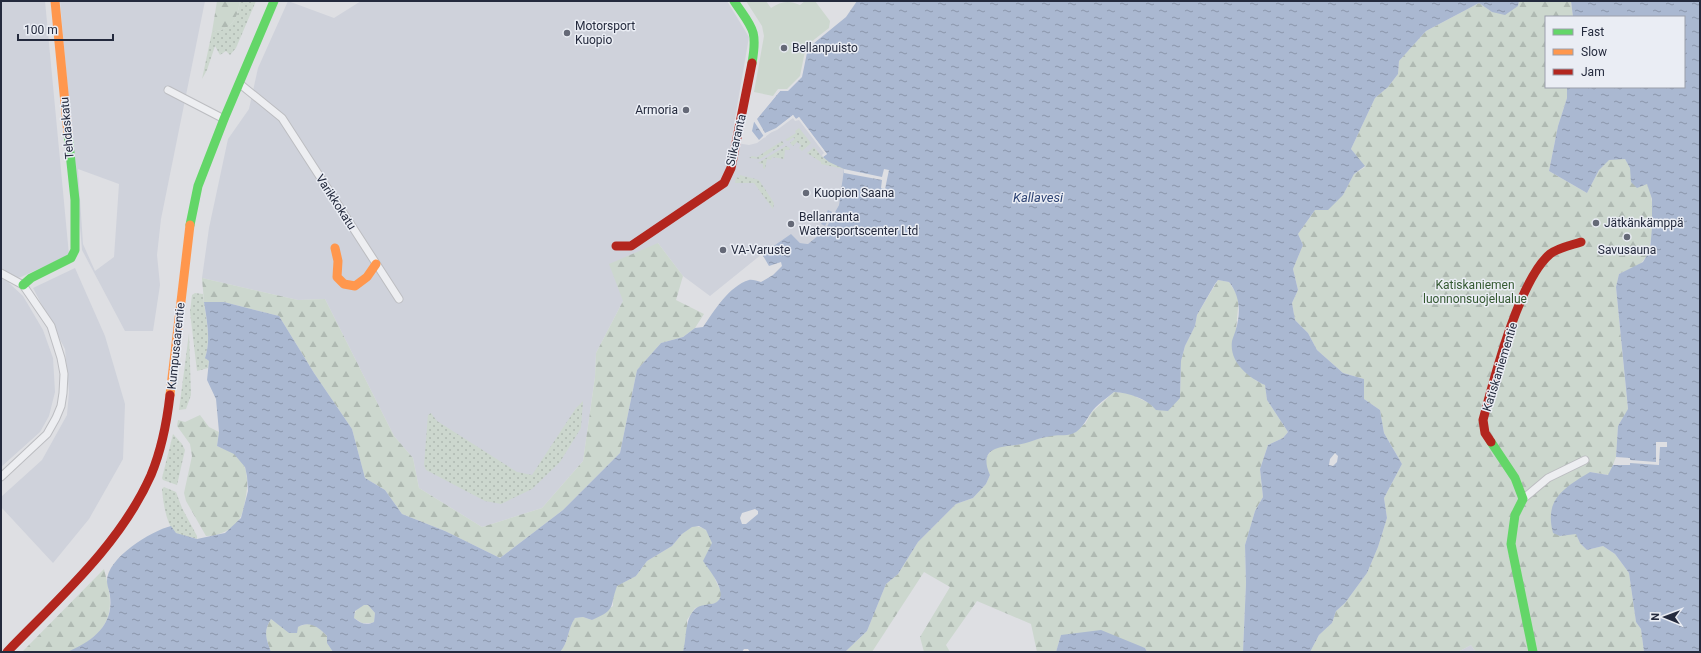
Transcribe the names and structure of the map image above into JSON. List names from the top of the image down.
{
  "streets": {
    "street": [
      "Tehdaskatu",
      "Siikaranta",
      "Varikkokatu",
      "Kumpusaarentie",
      "Katiskaniementie"
    ]
  },
  "crossings": [
    ["Varikkokatu", "Kumpusaarentie"]
  ],
  "water": ["Kallavesi"],
  "parks": ["Katiskaniemen luonnonsuojelualue"],
  "places": [
    "Motorsport Kuopio",
    "Bellanpuisto",
    "Armoria",
    "Kuopion Saana",
    "Jätkänkämppä",
    "Bellanranta Watersportscenter Ltd",
    "Savusauna",
    "VA-Varuste"
  ],
  "legend": ["Fast", "Slow", "Jam"],
  "scale_bar": "100 m",
  "north": "left"
}
